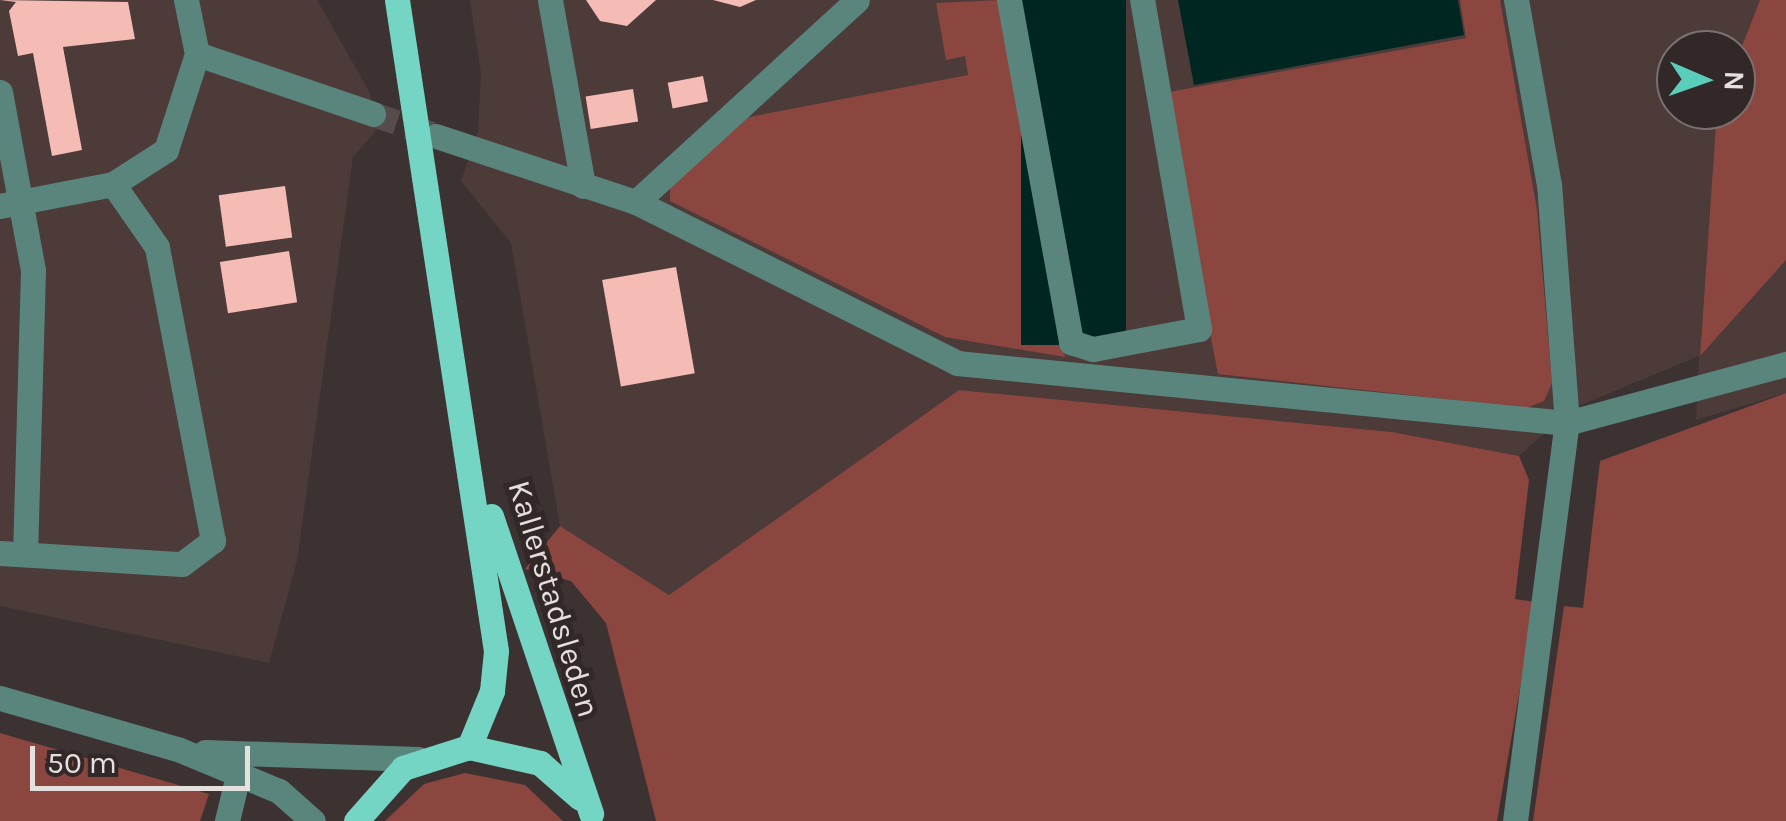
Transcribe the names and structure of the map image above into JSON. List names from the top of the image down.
{
  "streets": {
    "main road": ["Kallerstadsleden"]
  },
  "scale_bar": "50 m",
  "north": "right"
}
